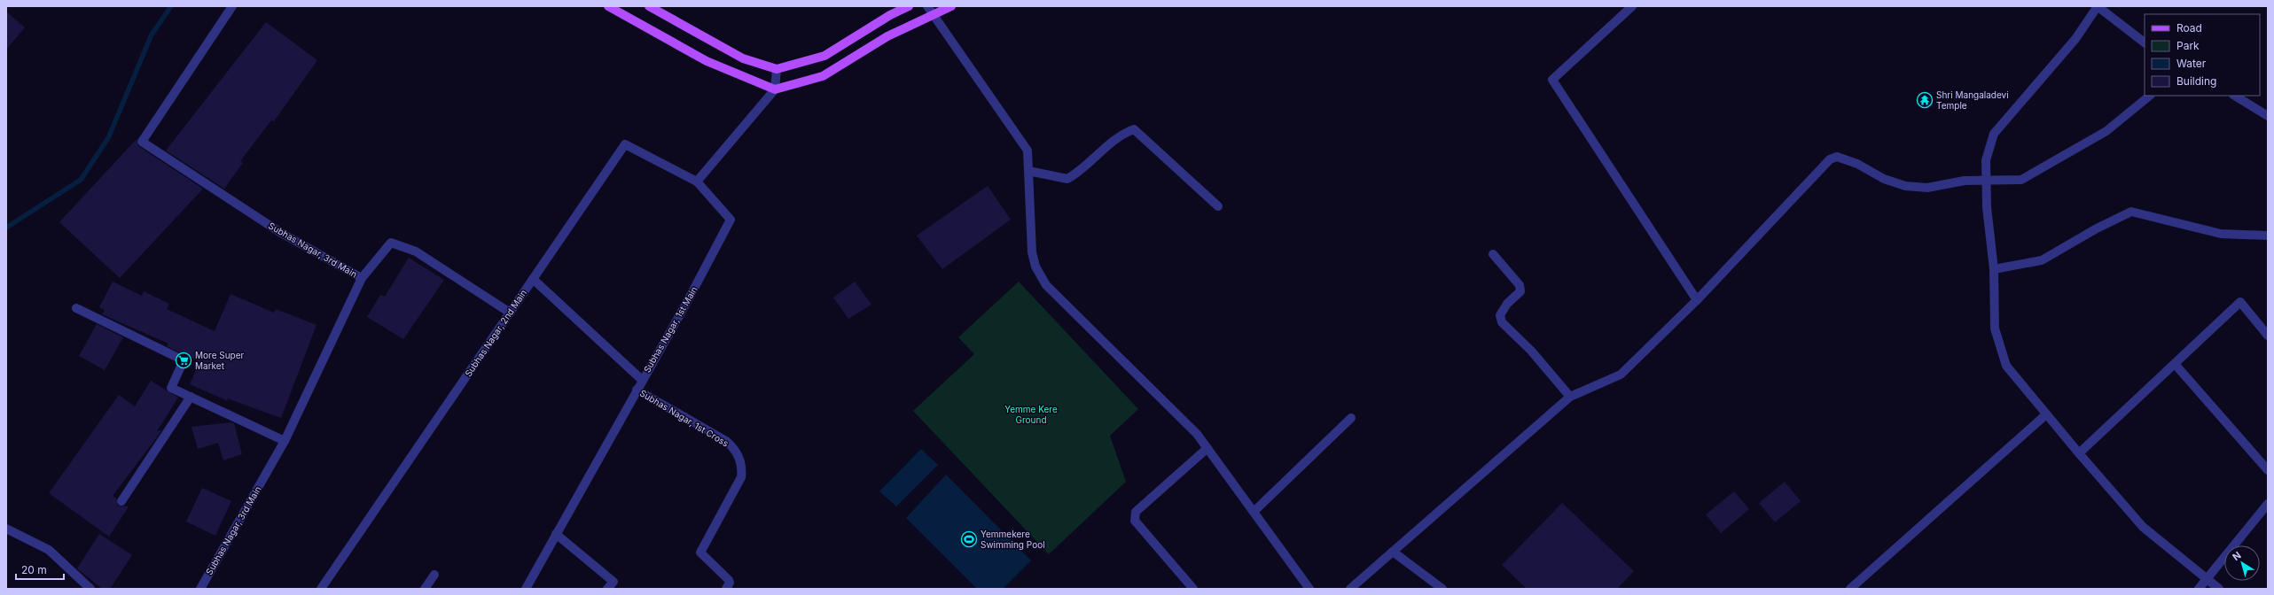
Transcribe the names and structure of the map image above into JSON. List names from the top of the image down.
{
  "streets": {
    "street": [
      "Subhas Nagar, 3rd Main",
      "Subhas Nagar, 1st Main",
      "Subhas Nagar, 2nd Main",
      "Subhas Nagar, 1st Cross"
    ]
  },
  "crossings": [
    ["Subhas Nagar, 1st Main", "Subhas Nagar, 2nd Main"],
    ["Subhas Nagar, 1st Main", "Subhas Nagar, 1st Cross"]
  ],
  "parks": ["Yemme Kere Ground"],
  "places": {
    "temple": ["Shri Mangaladevi Temple"],
    "supermarket": ["More Super Market"],
    "sports": ["Yemmekere Swimming Pool"]
  },
  "legend": [
    "Road",
    "Park",
    "Water",
    "Building"
  ],
  "scale_bar": "20 m",
  "north": "top left"
}
